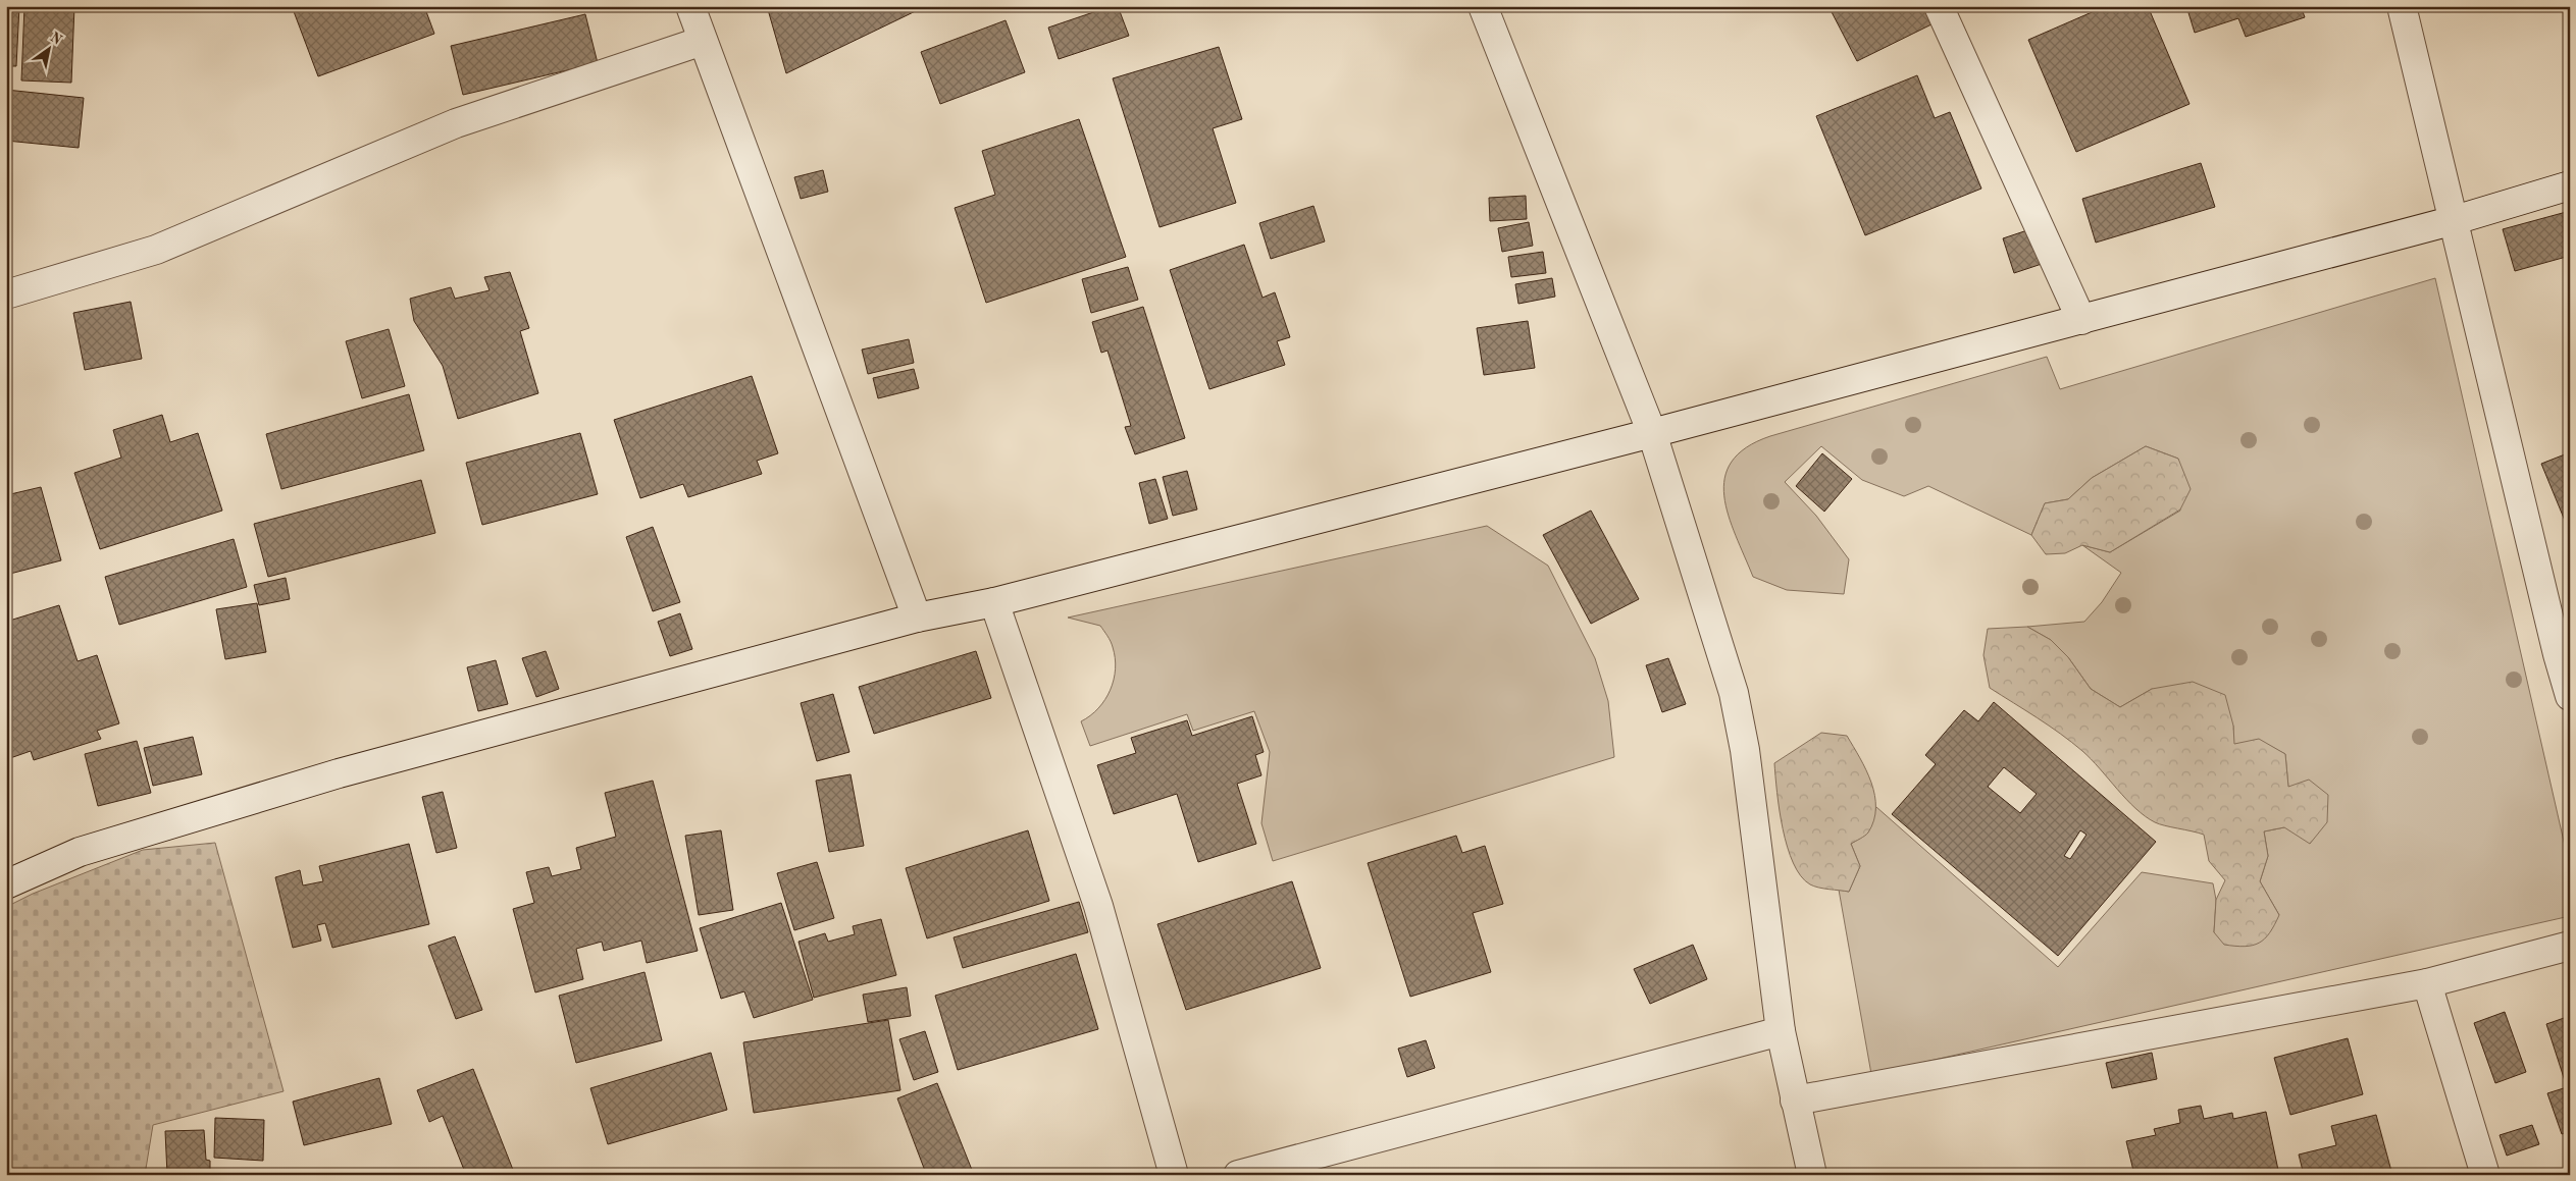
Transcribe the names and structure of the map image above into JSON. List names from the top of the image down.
{
  "north": "top right"
}
